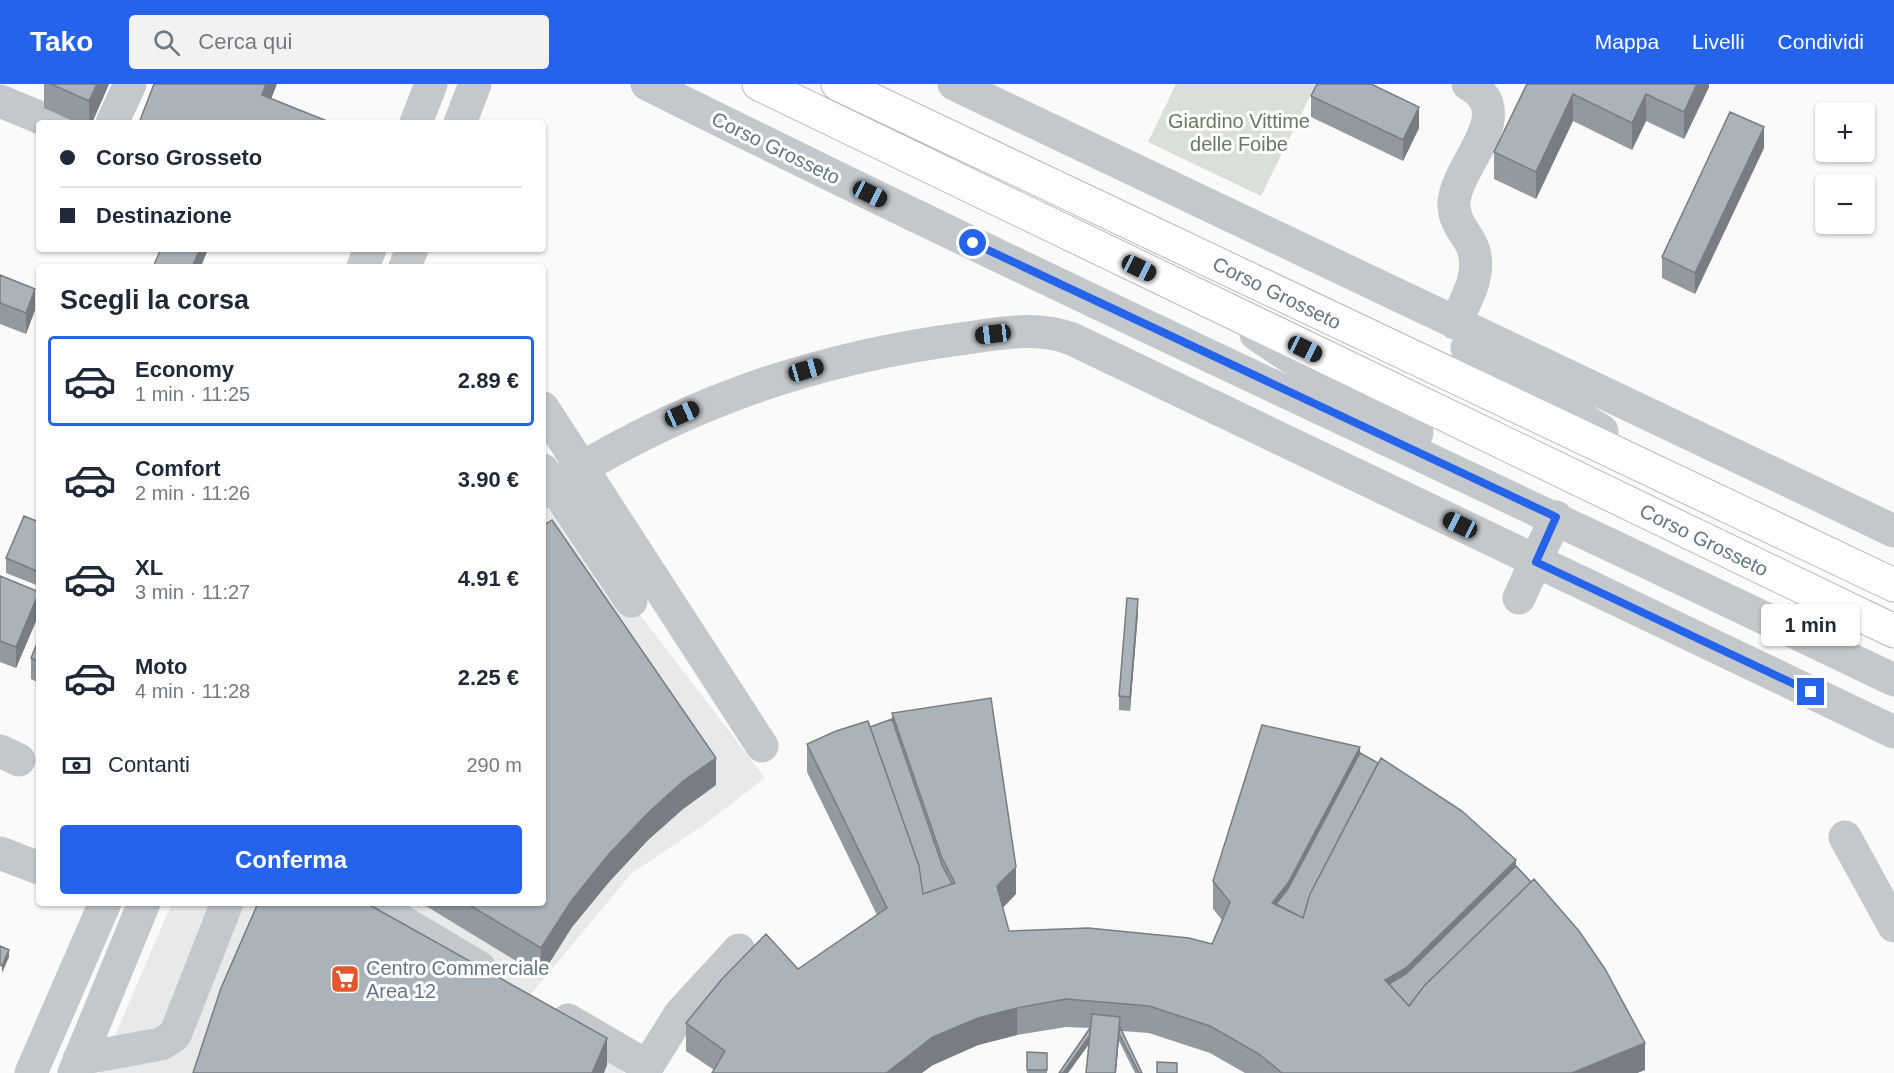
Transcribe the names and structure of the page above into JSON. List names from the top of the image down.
{
  "streets": {
    "main road": ["Corso Grosseto"]
  },
  "parks": ["Giardino Vittime delle Foibe"],
  "places": {
    "supermarket": ["Centro Commerciale Area 12"]
  },
  "page": {
    "header": "Tako",
    "search": "Cerca qui",
    "nav": ["Mappa", "Livelli", "Condividi"],
    "map_buttons": ["+", "−"],
    "banner": ["Corso Grosseto", "Destinazione"],
    "heading": "Scegli la corsa",
    "list": [
      {
        "name": "Economy",
        "note": "1 min · 11:25",
        "value": "2.89 €"
      },
      {
        "name": "Comfort",
        "note": "2 min · 11:26",
        "value": "3.90 €"
      },
      {
        "name": "XL",
        "note": "3 min · 11:27",
        "value": "4.91 €"
      },
      {
        "name": "Moto",
        "note": "4 min · 11:28",
        "value": "2.25 €"
      }
    ],
    "bubble": "1 min",
    "pay": ["Contanti", "290 m"],
    "buttons": "Conferma"
  }
}
